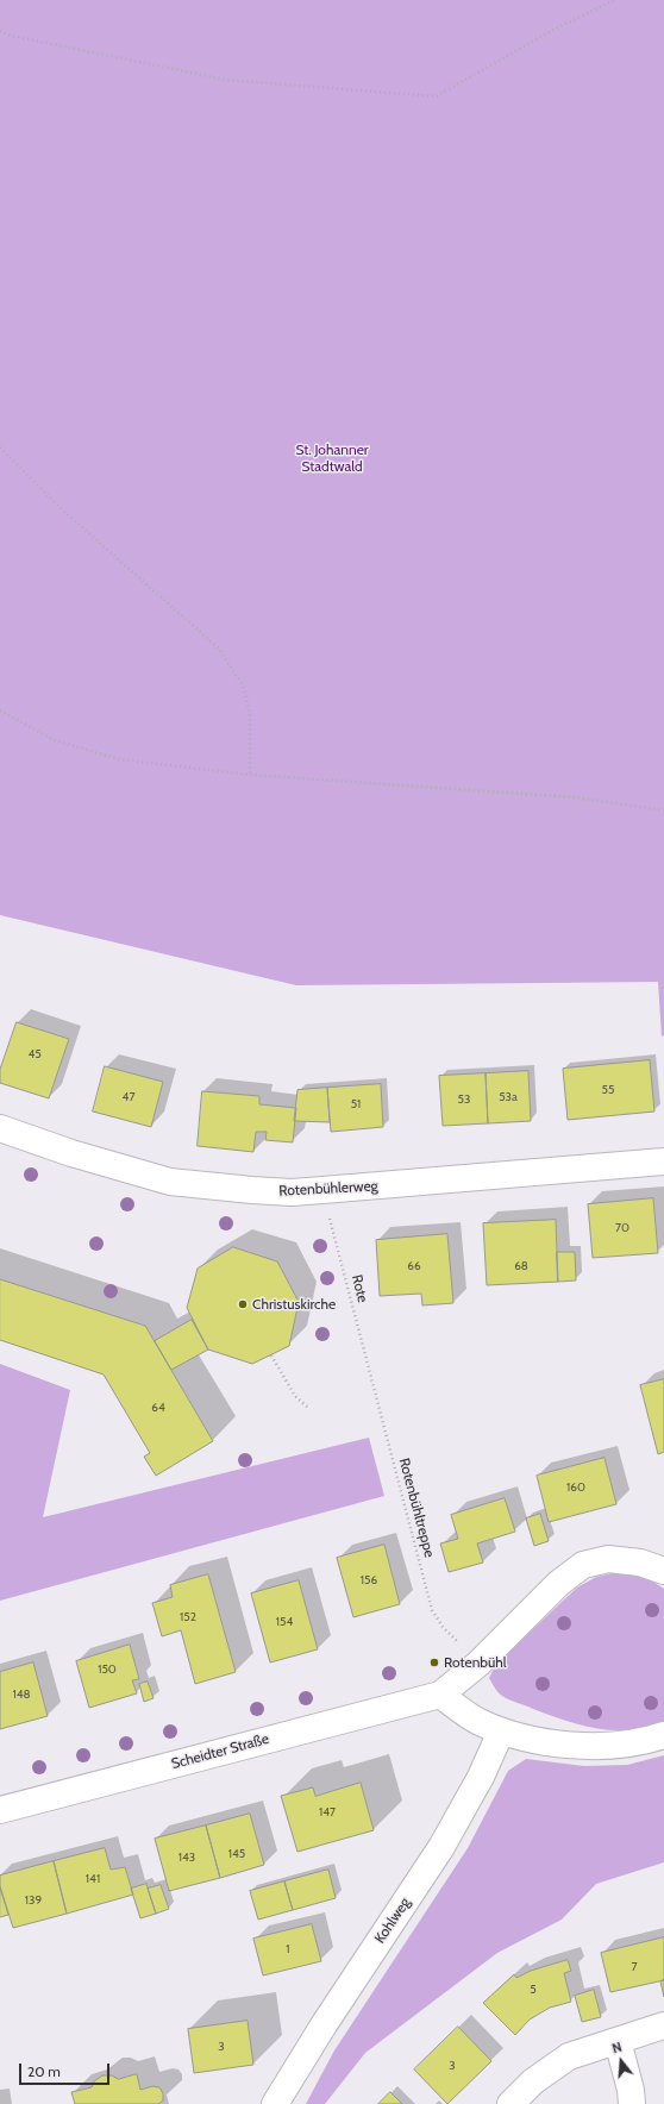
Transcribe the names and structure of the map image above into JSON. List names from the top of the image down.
{
  "streets": {
    "street": ["Rotenbühlerweg", "Scheidter Straße", "Kohlweg"],
    "path": ["Rote", "Rotenbühltreppe"]
  },
  "crossings": [
    ["Rotenbühlerweg", "Rote"],
    ["Rote", "Rotenbühltreppe"]
  ],
  "parks": ["St. Johanner Stadtwald"],
  "places": ["Christuskirche", "Rotenbühl"],
  "house_numbers": [
    "45",
    "55",
    "47",
    "53a",
    "53",
    "51",
    "70",
    "66",
    "68",
    "64",
    "160",
    "156",
    "152",
    "154",
    "150",
    "148",
    "147",
    "145",
    "143",
    "141",
    "139",
    "1",
    "7",
    "5",
    "3",
    "3"
  ],
  "scale_bar": "20 m",
  "north": "top"
}
